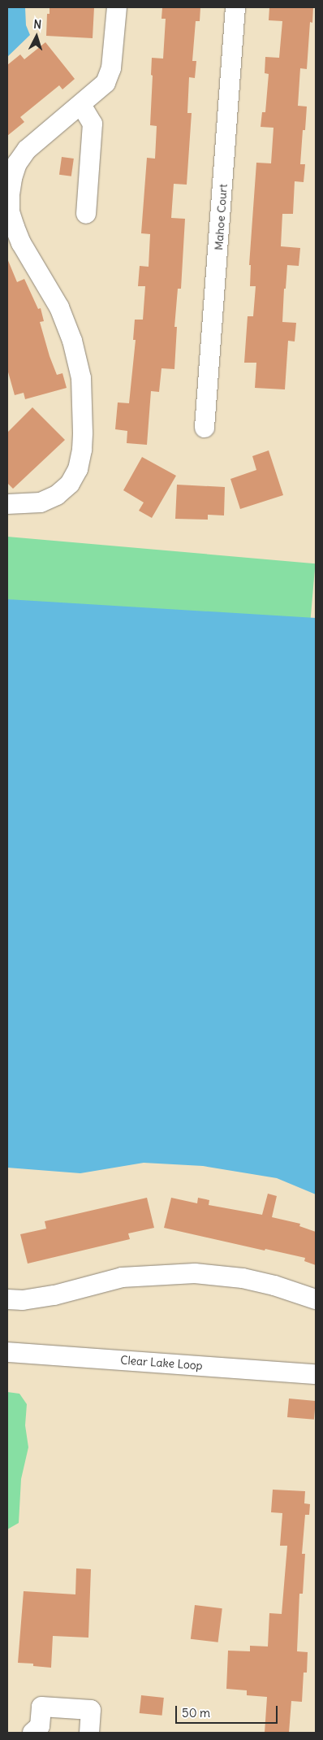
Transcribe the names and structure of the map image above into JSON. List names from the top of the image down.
{
  "streets": {
    "street": ["Mahoe Court", "Clear Lake Loop"]
  },
  "scale_bar": "50 m",
  "north": "top"
}
